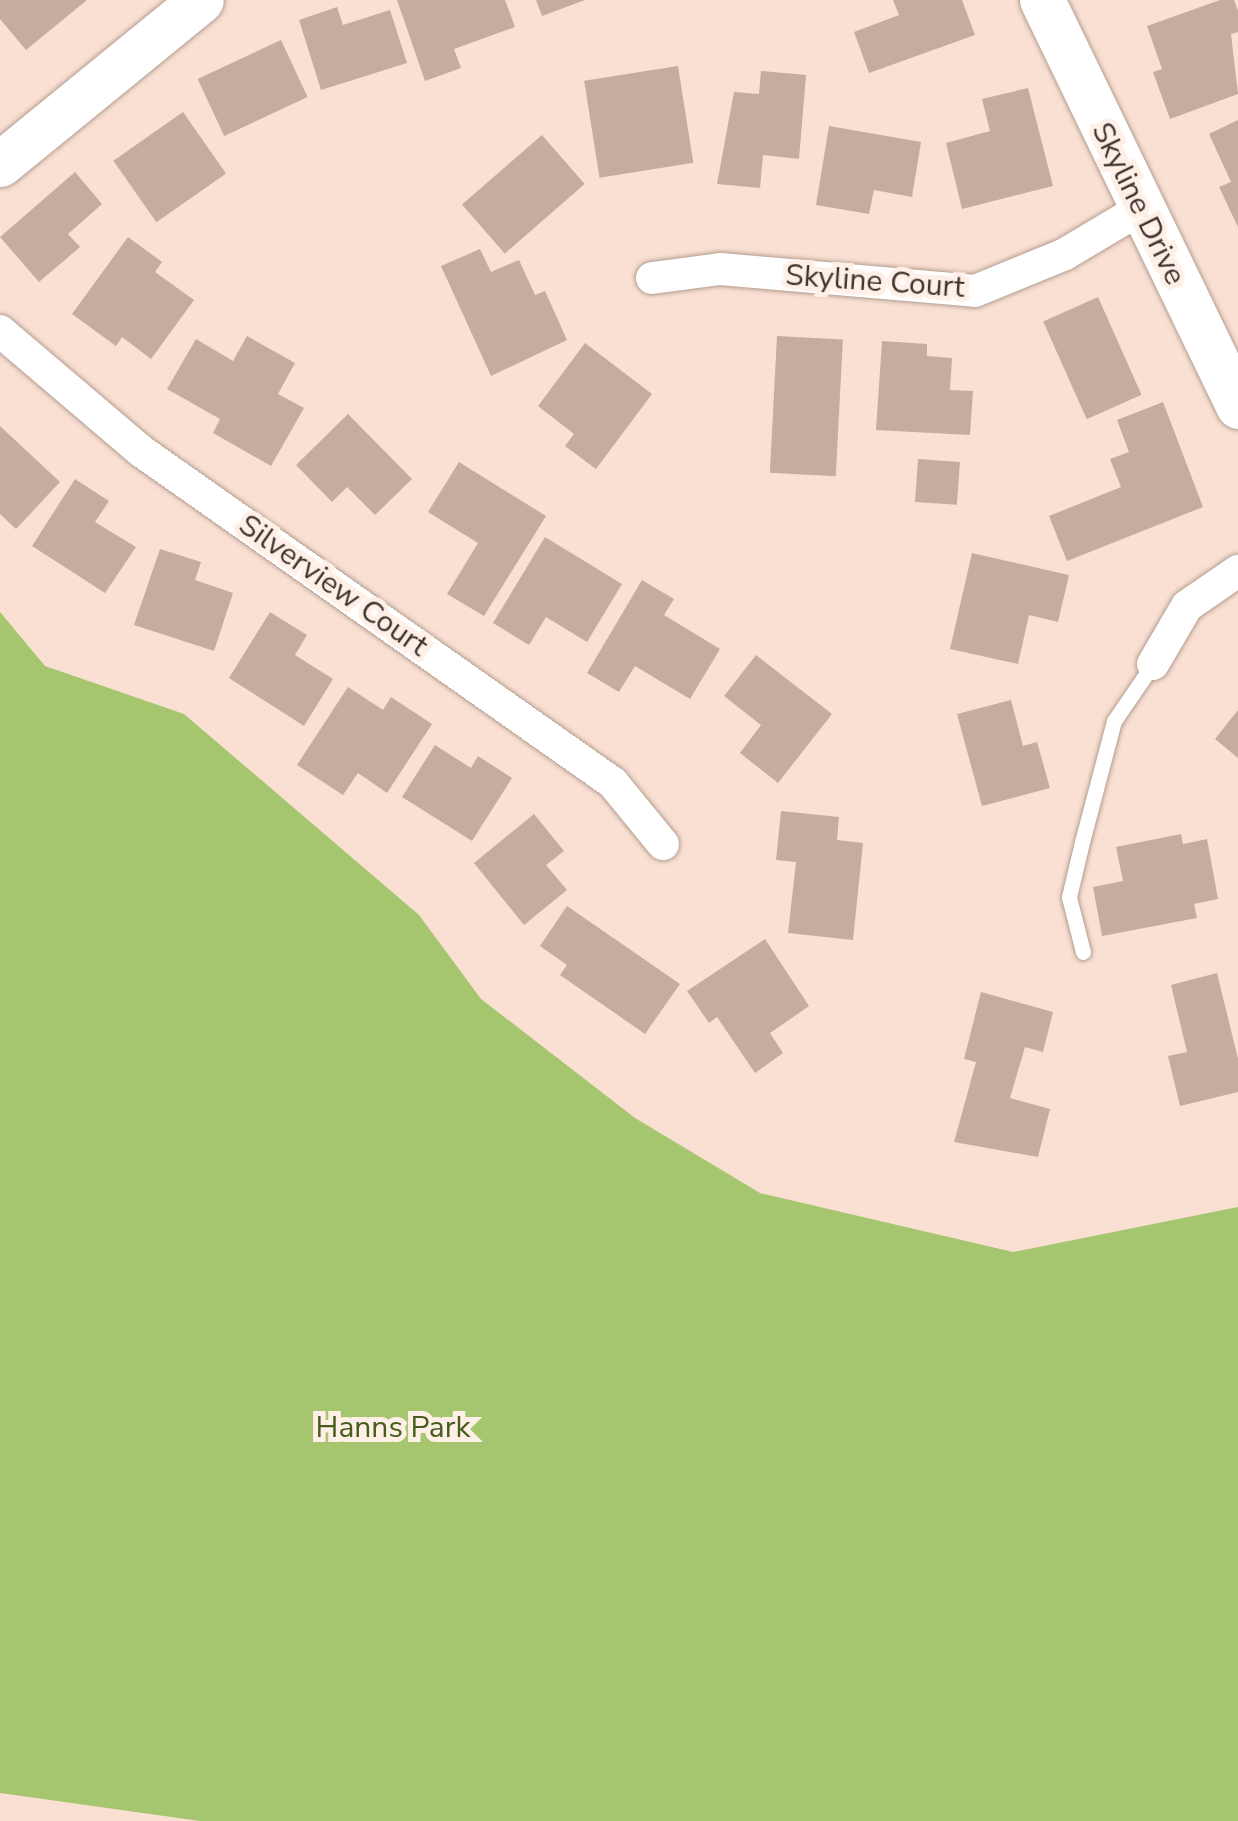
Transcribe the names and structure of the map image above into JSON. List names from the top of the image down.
{
  "streets": {
    "street": ["Skyline Drive", "Skyline Court", "Silverview Court"]
  },
  "crossings": [
    ["Skyline Drive", "Skyline Court"]
  ],
  "parks": ["Hanns Park"]
}
